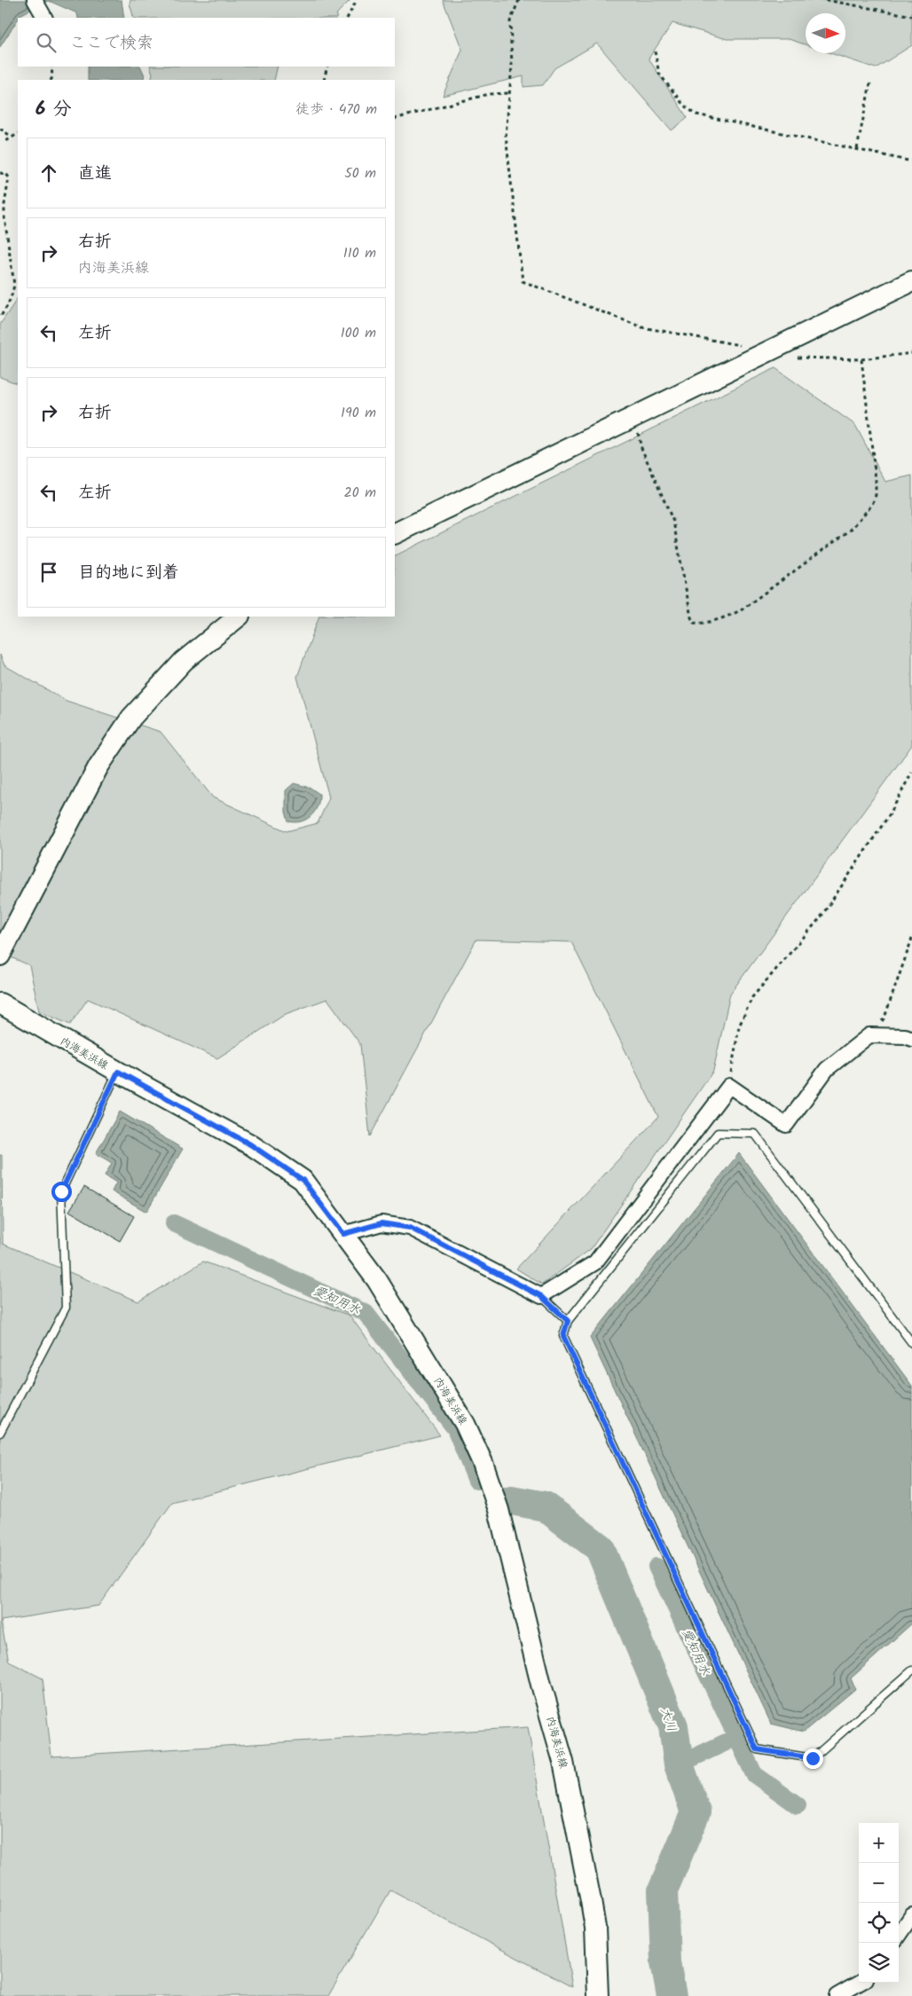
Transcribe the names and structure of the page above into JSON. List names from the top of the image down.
{
  "streets": {
    "main road": ["内海美浜線"]
  },
  "water": ["愛知用水", "大川"],
  "north": "right",
  "page": {
    "search": "ここで検索",
    "heading": ["6 分", "徒歩 · 470 m"],
    "list": [
      ["直進", "50 m"],
      ["右折", "内海美浜線", "110 m"],
      ["左折", "100 m"],
      ["右折", "190 m"],
      ["左折", "20 m"],
      "目的地に到着"
    ],
    "map_buttons": ["+", "−"]
  }
}
